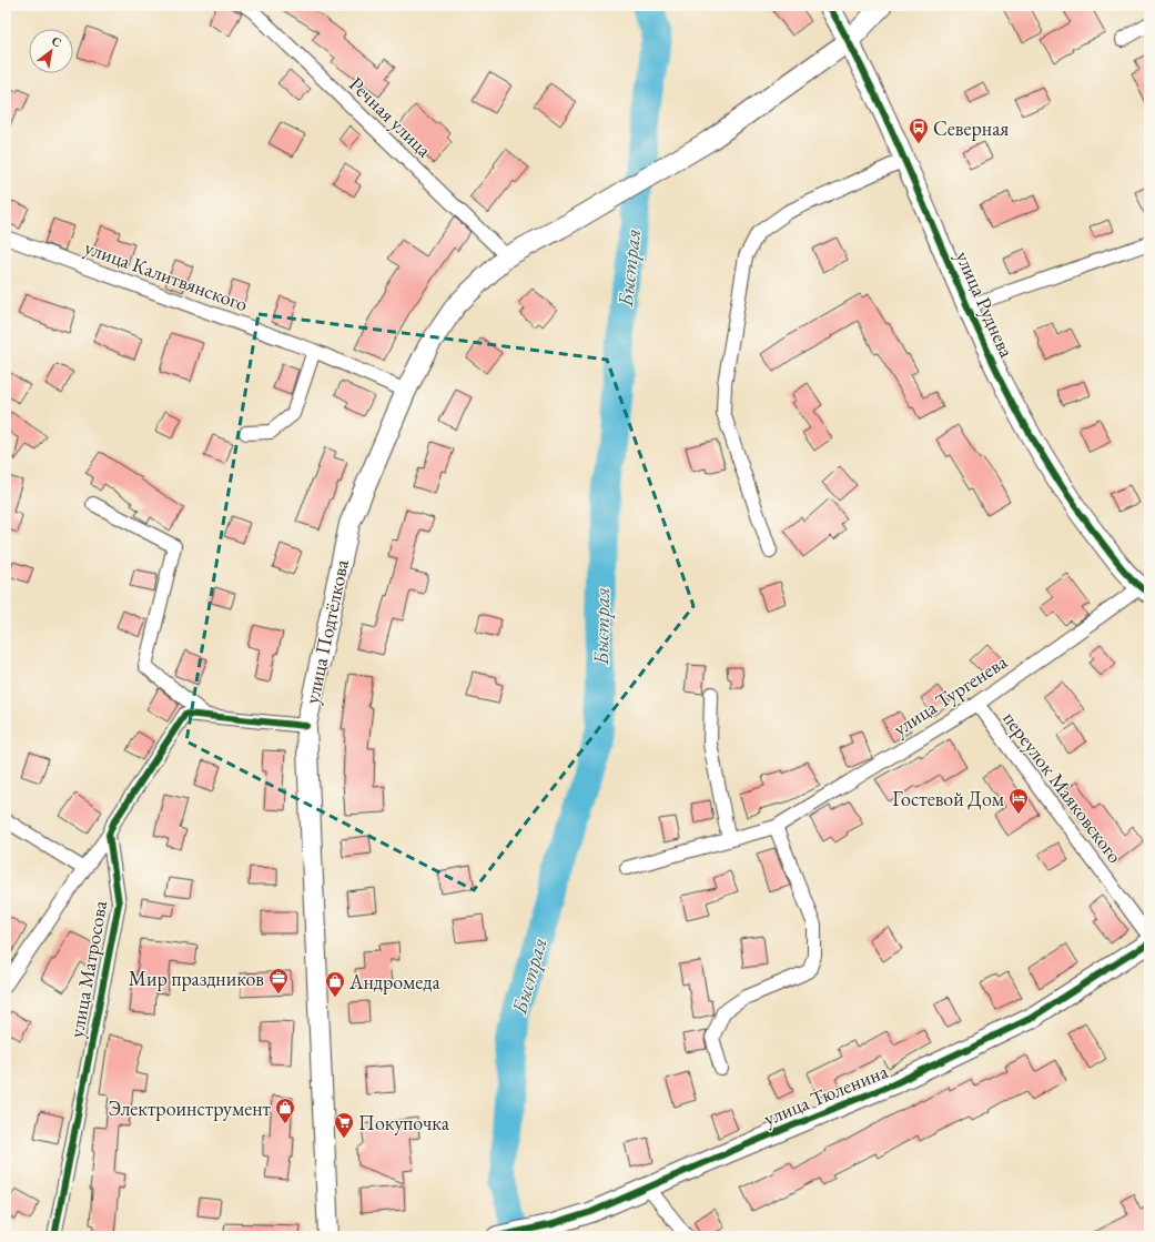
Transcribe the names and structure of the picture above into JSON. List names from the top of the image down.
{
  "streets": {
    "main road": ["улица Руднева", "улица Подтёлкова", "улица Тюленина"],
    "street": [
      "Речная улица",
      "улица Калитвянского",
      "улица Тургенева",
      "переулок Маяковского",
      "улица Матросова"
    ]
  },
  "crossings": [
    ["Речная улица", "улица Подтёлкова"],
    ["улица Калитвянского", "улица Подтёлкова"],
    ["улица Руднева", "улица Подтёлкова"],
    ["улица Руднева", "улица Тургенева"],
    ["улица Тургенева", "переулок Маяковского"]
  ],
  "water": ["Быстрая"],
  "places": {
    "bus stop": ["Северная"],
    "hotel": ["Гостевой Дом"],
    "office": ["Мир праздников"],
    "shop": ["Андромеда", "Электроинструмент"],
    "supermarket": ["Покупочка"]
  },
  "north": "top right"
}
